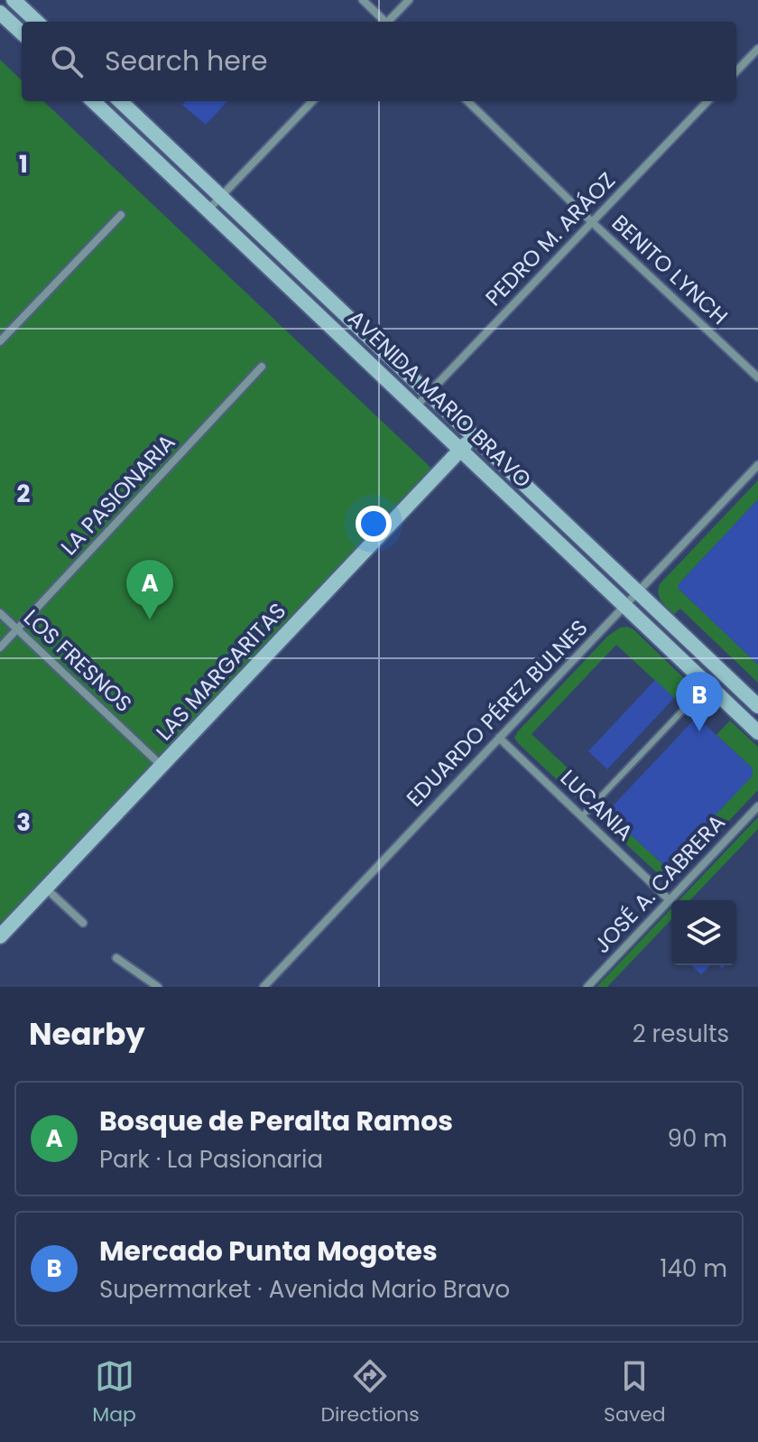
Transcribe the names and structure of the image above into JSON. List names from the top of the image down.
{
  "streets": {
    "main road": ["AVENIDA MARIO BRAVO", "LAS MARGARITAS"],
    "street": [
      "PEDRO M. ARÁOZ",
      "BENITO LYNCH",
      "LA PASIONARIA",
      "LOS FRESNOS",
      "EDUARDO PÉREZ BULNES",
      "LUCANIA",
      "JOSÉ A. CABRERA"
    ]
  },
  "crossings": [
    ["PEDRO M. ARÁOZ", "BENITO LYNCH"],
    ["PEDRO M. ARÁOZ", "AVENIDA MARIO BRAVO"],
    ["AVENIDA MARIO BRAVO", "LAS MARGARITAS"],
    ["AVENIDA MARIO BRAVO", "EDUARDO PÉREZ BULNES"],
    ["LA PASIONARIA", "LOS FRESNOS"],
    ["LOS FRESNOS", "LAS MARGARITAS"],
    ["EDUARDO PÉREZ BULNES", "LUCANIA"],
    ["LUCANIA", "JOSÉ A. CABRERA"]
  ],
  "page": {
    "search": "Search here",
    "pins": ["A", "B"],
    "heading": ["Nearby", "2 results"],
    "list": [
      {
        "mark": "A",
        "name": "Bosque de Peralta Ramos",
        "note": "Park · La Pasionaria",
        "value": "90 m"
      },
      {
        "mark": "B",
        "name": "Mercado Punta Mogotes",
        "note": "Supermarket · Avenida Mario Bravo",
        "value": "140 m"
      }
    ],
    "nav": ["Map", "Directions", "Saved"]
  },
  "grid": {
    "rows": ["1", "2", "3"]
  }
}
